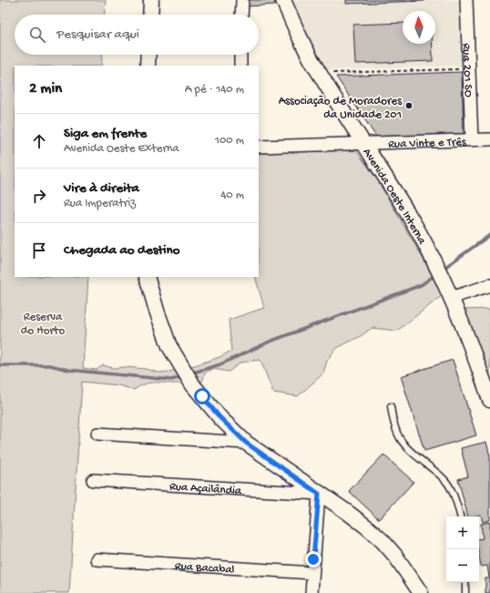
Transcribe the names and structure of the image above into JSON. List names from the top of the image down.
{
  "streets": {
    "street": [
      "Rua 201 SO",
      "Rua Vinte e Três",
      "Avenida Oeste Interna",
      "Rua Açailândia",
      "Rua Bacabal"
    ]
  },
  "crossings": [
    ["Rua 201 SO", "Rua Vinte e Três"],
    ["Rua Vinte e Três", "Avenida Oeste Interna"]
  ],
  "parks": ["Reserva do Horto"],
  "places": ["Associação de Moradores da Unidade 201"],
  "north": "top",
  "page": {
    "search": "Pesquisar aqui",
    "heading": ["2 min", "A pé · 140 m"],
    "list": [
      ["Siga em frente", "Avenida Oeste Externa", "100 m"],
      ["Vire à direita", "Rua Imperatriz", "40 m"],
      "Chegada ao destino"
    ],
    "map_buttons": ["+", "−"]
  }
}
